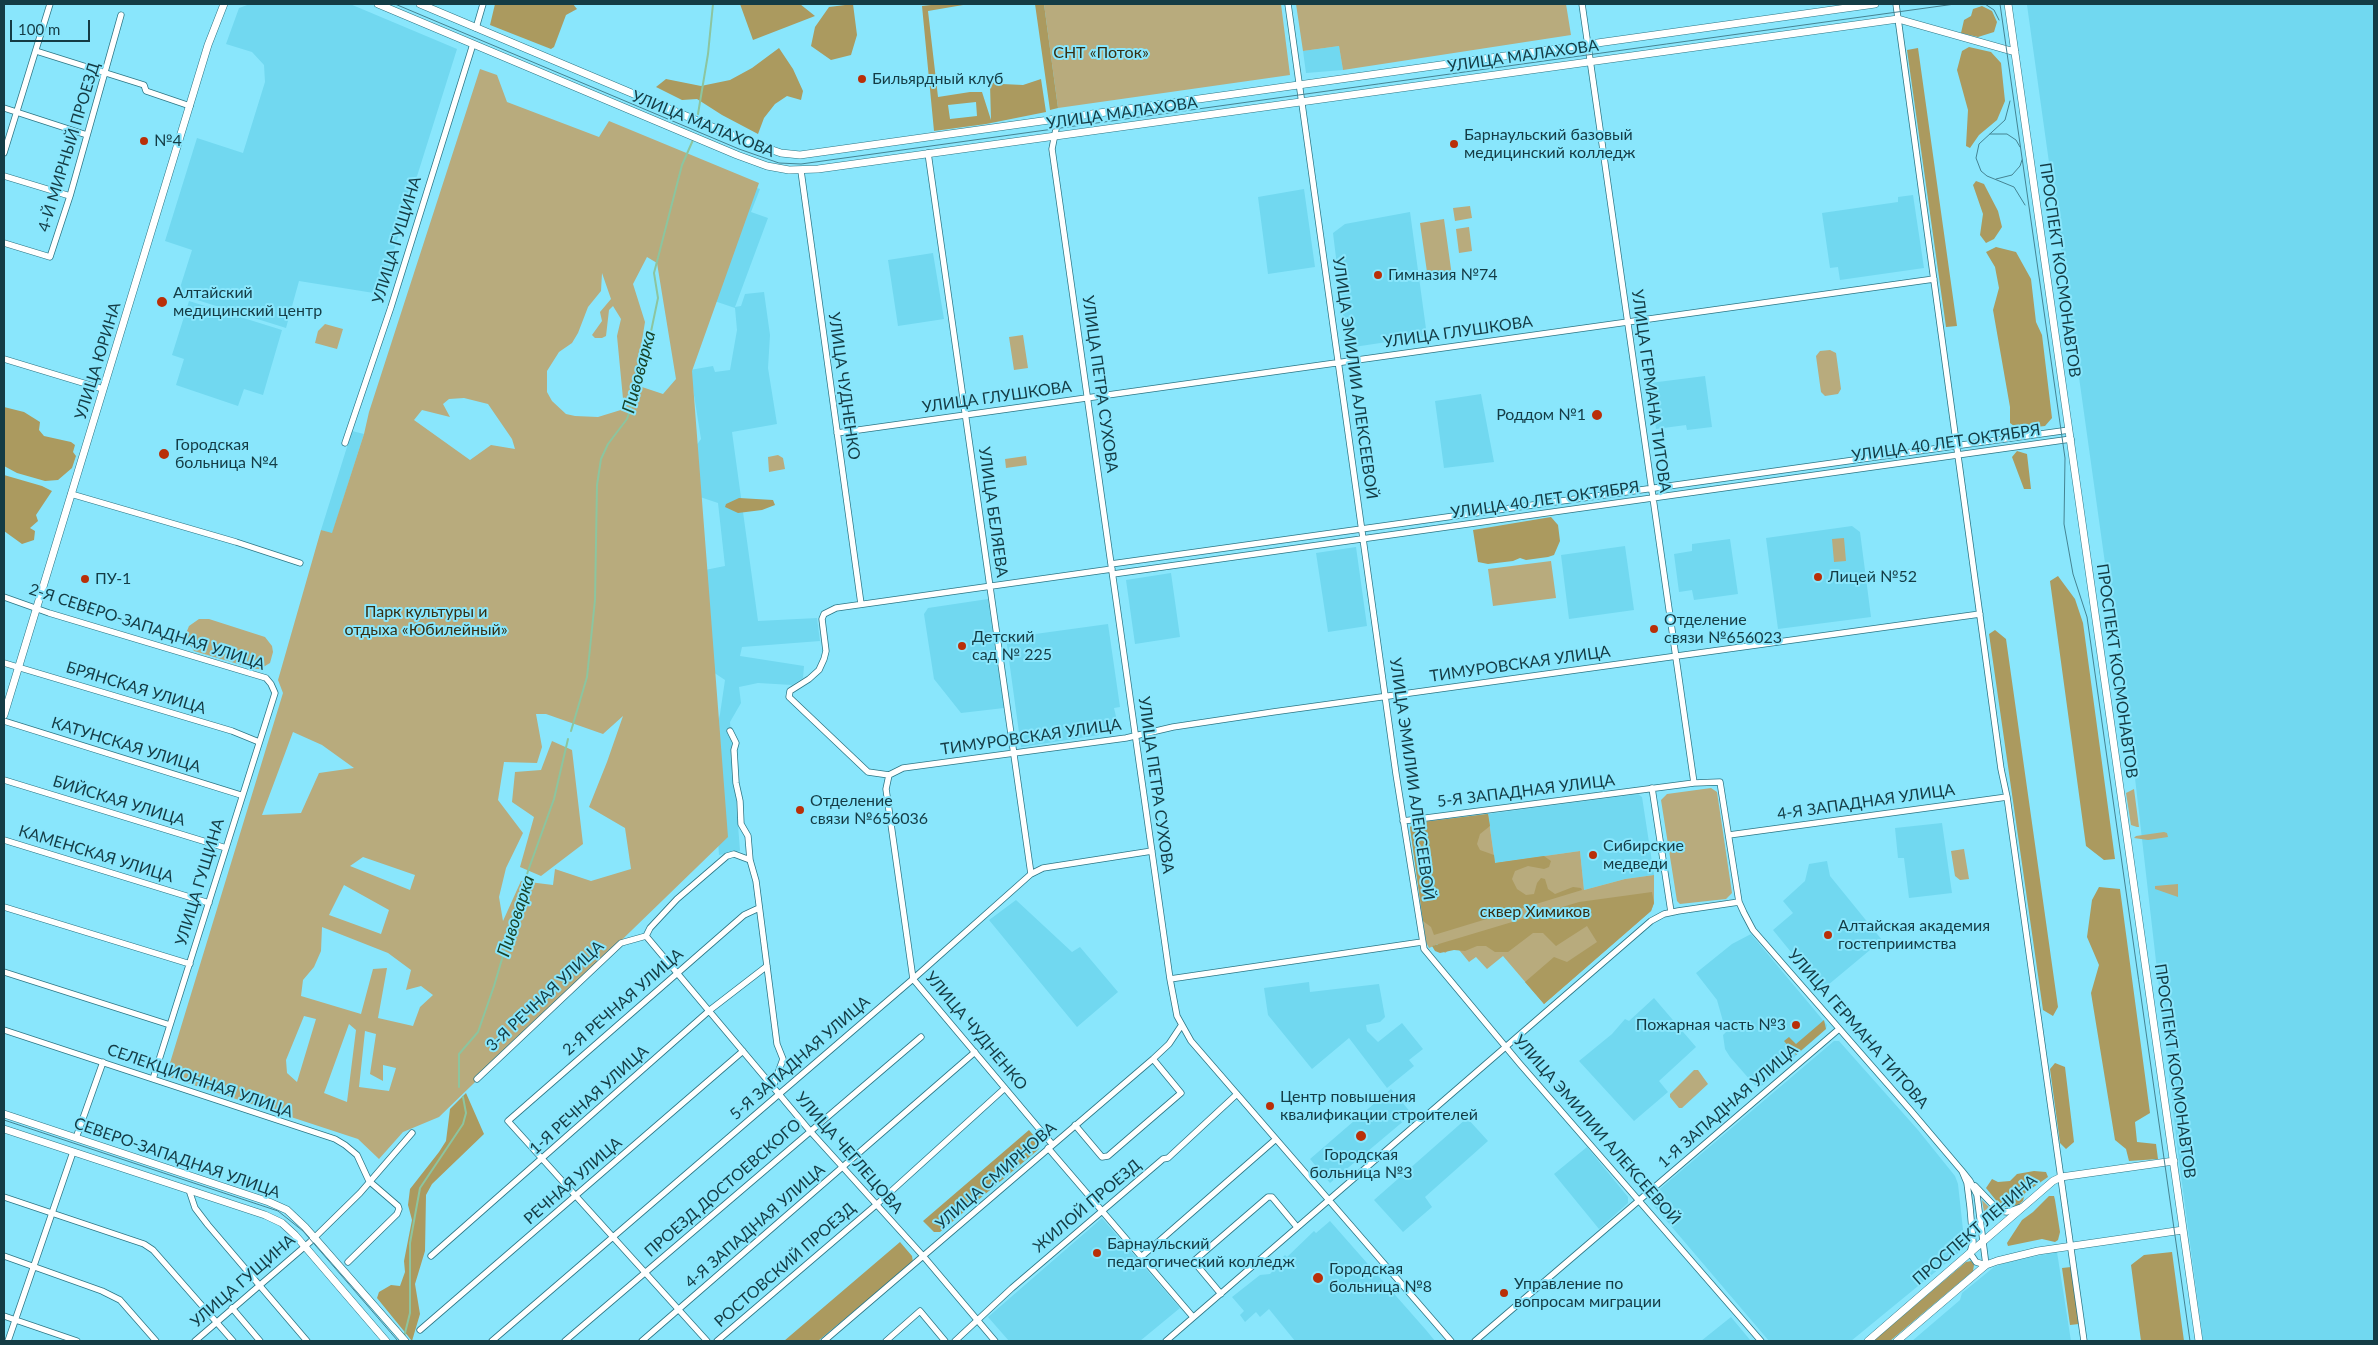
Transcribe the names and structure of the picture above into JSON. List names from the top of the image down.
{
  "streets": {
    "main road": [
      "УЛИЦА МАЛАХОВА",
      "ПРОСПЕКТ КОСМОНАВТОВ",
      "УЛИЦА ЮРИНА",
      "СЕВЕРО-ЗАПАДНАЯ УЛИЦА",
      "ПРОСПЕКТ ЛЕНИНА"
    ],
    "street": [
      "4-Й МИРНЫЙ ПРОЕЗД",
      "УЛИЦА ГУЩИНА",
      "УЛИЦА ГЛУШКОВА",
      "УЛИЦА ЭМИЛИИ АЛЕКСЕЕВОЙ",
      "УЛИЦА ПЕТРА СУХОВА",
      "УЛИЦА ЧУДНЕНКО",
      "УЛИЦА ГЕРМАНА ТИТОВА",
      "УЛИЦА 40 ЛЕТ ОКТЯБРЯ",
      "УЛИЦА БЕЛЯЕВА",
      "2-Я СЕВЕРО-ЗАПАДНАЯ УЛИЦА",
      "ТИМУРОВСКАЯ УЛИЦА",
      "БРЯНСКАЯ УЛИЦА",
      "КАТУНСКАЯ УЛИЦА",
      "5-Я ЗАПАДНАЯ УЛИЦА",
      "БИЙСКАЯ УЛИЦА",
      "4-Я ЗАПАДНАЯ УЛИЦА",
      "КАМЕНСКАЯ УЛИЦА",
      "3-Я РЕЧНАЯ УЛИЦА",
      "2-Я РЕЧНАЯ УЛИЦА",
      "СЕЛЕКЦИОННАЯ УЛИЦА",
      "1-Я РЕЧНАЯ УЛИЦА",
      "1-Я ЗАПАДНАЯ УЛИЦА",
      "УЛИЦА ЧЕГЛЕЦОВА",
      "УЛИЦА СМИРНОВА",
      "РЕЧНАЯ УЛИЦА",
      "ПРОЕЗД ДОСТОЕВСКОГО",
      "ЖИЛОЙ ПРОЕЗД",
      "РОСТОВСКИЙ ПРОЕЗД"
    ]
  },
  "crossings": [
    ["УЛИЦА МАЛАХОВА", "УЛИЦА ГУЩИНА"],
    ["УЛИЦА МАЛАХОВА", "УЛИЦА ЭМИЛИИ АЛЕКСЕЕВОЙ"],
    ["УЛИЦА МАЛАХОВА", "УЛИЦА ПЕТРА СУХОВА"],
    ["УЛИЦА МАЛАХОВА", "УЛИЦА ЧУДНЕНКО"],
    ["УЛИЦА МАЛАХОВА", "УЛИЦА ГЕРМАНА ТИТОВА"],
    ["УЛИЦА МАЛАХОВА", "УЛИЦА БЕЛЯЕВА"],
    ["УЛИЦА ГУЩИНА", "2-Я СЕВЕРО-ЗАПАДНАЯ УЛИЦА"],
    ["УЛИЦА ГУЩИНА", "БРЯНСКАЯ УЛИЦА"],
    ["УЛИЦА ГУЩИНА", "КАТУНСКАЯ УЛИЦА"],
    ["УЛИЦА ГУЩИНА", "БИЙСКАЯ УЛИЦА"],
    ["УЛИЦА ГУЩИНА", "КАМЕНСКАЯ УЛИЦА"],
    ["УЛИЦА ГУЩИНА", "СЕЛЕКЦИОННАЯ УЛИЦА"],
    ["УЛИЦА ГУЩИНА", "СЕВЕРО-ЗАПАДНАЯ УЛИЦА"],
    ["ПРОСПЕКТ КОСМОНАВТОВ", "УЛИЦА 40 ЛЕТ ОКТЯБРЯ"],
    ["ПРОСПЕКТ КОСМОНАВТОВ", "ПРОСПЕКТ ЛЕНИНА"],
    ["УЛИЦА ГЛУШКОВА", "УЛИЦА ЭМИЛИИ АЛЕКСЕЕВОЙ"],
    ["УЛИЦА ГЛУШКОВА", "УЛИЦА ПЕТРА СУХОВА"],
    ["УЛИЦА ГЛУШКОВА", "УЛИЦА ЧУДНЕНКО"],
    ["УЛИЦА ГЛУШКОВА", "УЛИЦА ГЕРМАНА ТИТОВА"],
    ["УЛИЦА ГЛУШКОВА", "УЛИЦА БЕЛЯЕВА"],
    ["УЛИЦА ЮРИНА", "2-Я СЕВЕРО-ЗАПАДНАЯ УЛИЦА"],
    ["УЛИЦА ЮРИНА", "БРЯНСКАЯ УЛИЦА"],
    ["УЛИЦА ЭМИЛИИ АЛЕКСЕЕВОЙ", "УЛИЦА 40 ЛЕТ ОКТЯБРЯ"],
    ["УЛИЦА ЭМИЛИИ АЛЕКСЕЕВОЙ", "ТИМУРОВСКАЯ УЛИЦА"],
    ["УЛИЦА ЭМИЛИИ АЛЕКСЕЕВОЙ", "5-Я ЗАПАДНАЯ УЛИЦА"],
    ["УЛИЦА ЭМИЛИИ АЛЕКСЕЕВОЙ", "1-Я ЗАПАДНАЯ УЛИЦА"],
    ["УЛИЦА ПЕТРА СУХОВА", "УЛИЦА 40 ЛЕТ ОКТЯБРЯ"],
    ["УЛИЦА ПЕТРА СУХОВА", "ТИМУРОВСКАЯ УЛИЦА"],
    ["УЛИЦА ПЕТРА СУХОВА", "5-Я ЗАПАДНАЯ УЛИЦА"],
    ["УЛИЦА ПЕТРА СУХОВА", "УЛИЦА СМИРНОВА"],
    ["УЛИЦА ПЕТРА СУХОВА", "ЖИЛОЙ ПРОЕЗД"],
    ["УЛИЦА ЧУДНЕНКО", "УЛИЦА 40 ЛЕТ ОКТЯБРЯ"],
    ["УЛИЦА ЧУДНЕНКО", "ТИМУРОВСКАЯ УЛИЦА"],
    ["УЛИЦА ЧУДНЕНКО", "5-Я ЗАПАДНАЯ УЛИЦА"],
    ["УЛИЦА ЧУДНЕНКО", "4-Я ЗАПАДНАЯ УЛИЦА"],
    ["УЛИЦА ЧУДНЕНКО", "УЛИЦА СМИРНОВА"],
    ["УЛИЦА ЧУДНЕНКО", "ЖИЛОЙ ПРОЕЗД"],
    ["УЛИЦА ЧУДНЕНКО", "РОСТОВСКИЙ ПРОЕЗД"],
    ["УЛИЦА ГЕРМАНА ТИТОВА", "УЛИЦА 40 ЛЕТ ОКТЯБРЯ"],
    ["УЛИЦА ГЕРМАНА ТИТОВА", "ТИМУРОВСКАЯ УЛИЦА"],
    ["УЛИЦА ГЕРМАНА ТИТОВА", "5-Я ЗАПАДНАЯ УЛИЦА"],
    ["УЛИЦА ГЕРМАНА ТИТОВА", "4-Я ЗАПАДНАЯ УЛИЦА"],
    ["УЛИЦА ГЕРМАНА ТИТОВА", "1-Я ЗАПАДНАЯ УЛИЦА"],
    ["УЛИЦА 40 ЛЕТ ОКТЯБРЯ", "УЛИЦА БЕЛЯЕВА"],
    ["УЛИЦА 40 ЛЕТ ОКТЯБРЯ", "ТИМУРОВСКАЯ УЛИЦА"],
    ["УЛИЦА БЕЛЯЕВА", "ТИМУРОВСКАЯ УЛИЦА"],
    ["УЛИЦА БЕЛЯЕВА", "5-Я ЗАПАДНАЯ УЛИЦА"],
    ["5-Я ЗАПАДНАЯ УЛИЦА", "УЛИЦА ЧЕГЛЕЦОВА"],
    ["4-Я ЗАПАДНАЯ УЛИЦА", "УЛИЦА ЧЕГЛЕЦОВА"],
    ["3-Я РЕЧНАЯ УЛИЦА", "УЛИЦА ЧЕГЛЕЦОВА"],
    ["2-Я РЕЧНАЯ УЛИЦА", "1-Я РЕЧНАЯ УЛИЦА"],
    ["2-Я РЕЧНАЯ УЛИЦА", "УЛИЦА ЧЕГЛЕЦОВА"],
    ["1-Я РЕЧНАЯ УЛИЦА", "УЛИЦА ЧЕГЛЕЦОВА"],
    ["УЛИЦА ЧЕГЛЕЦОВА", "УЛИЦА СМИРНОВА"],
    ["УЛИЦА ЧЕГЛЕЦОВА", "РЕЧНАЯ УЛИЦА"],
    ["УЛИЦА ЧЕГЛЕЦОВА", "ПРОЕЗД ДОСТОЕВСКОГО"],
    ["УЛИЦА ЧЕГЛЕЦОВА", "ЖИЛОЙ ПРОЕЗД"],
    ["УЛИЦА ЧЕГЛЕЦОВА", "РОСТОВСКИЙ ПРОЕЗД"]
  ],
  "water": ["Пивоварка"],
  "parks": ["СНТ «Поток»", "Парк культуры и отдыха «Юбилейный»", "сквер Химиков"],
  "places": [
    "Бильярдный клуб",
    "№4",
    "Барнаульский базовый медицинский колледж",
    "Гимназия №74",
    "Алтайский медицинский центр",
    "Роддом №1",
    "Городская больница №4",
    "Лицей №52",
    "ПУ-1",
    "Отделение связи №656023",
    "Детский сад № 225",
    "Отделение связи №656036",
    "Сибирские медведи",
    "Алтайская академия гостеприимства",
    "Пожарная часть №3",
    "Центр повышения квалификации строителей",
    "Городская больница №3",
    "Барнаульский педагогический колледж",
    "Городская больница №8",
    "Управление по вопросам миграции"
  ],
  "scale_bar": "100 m"
}
